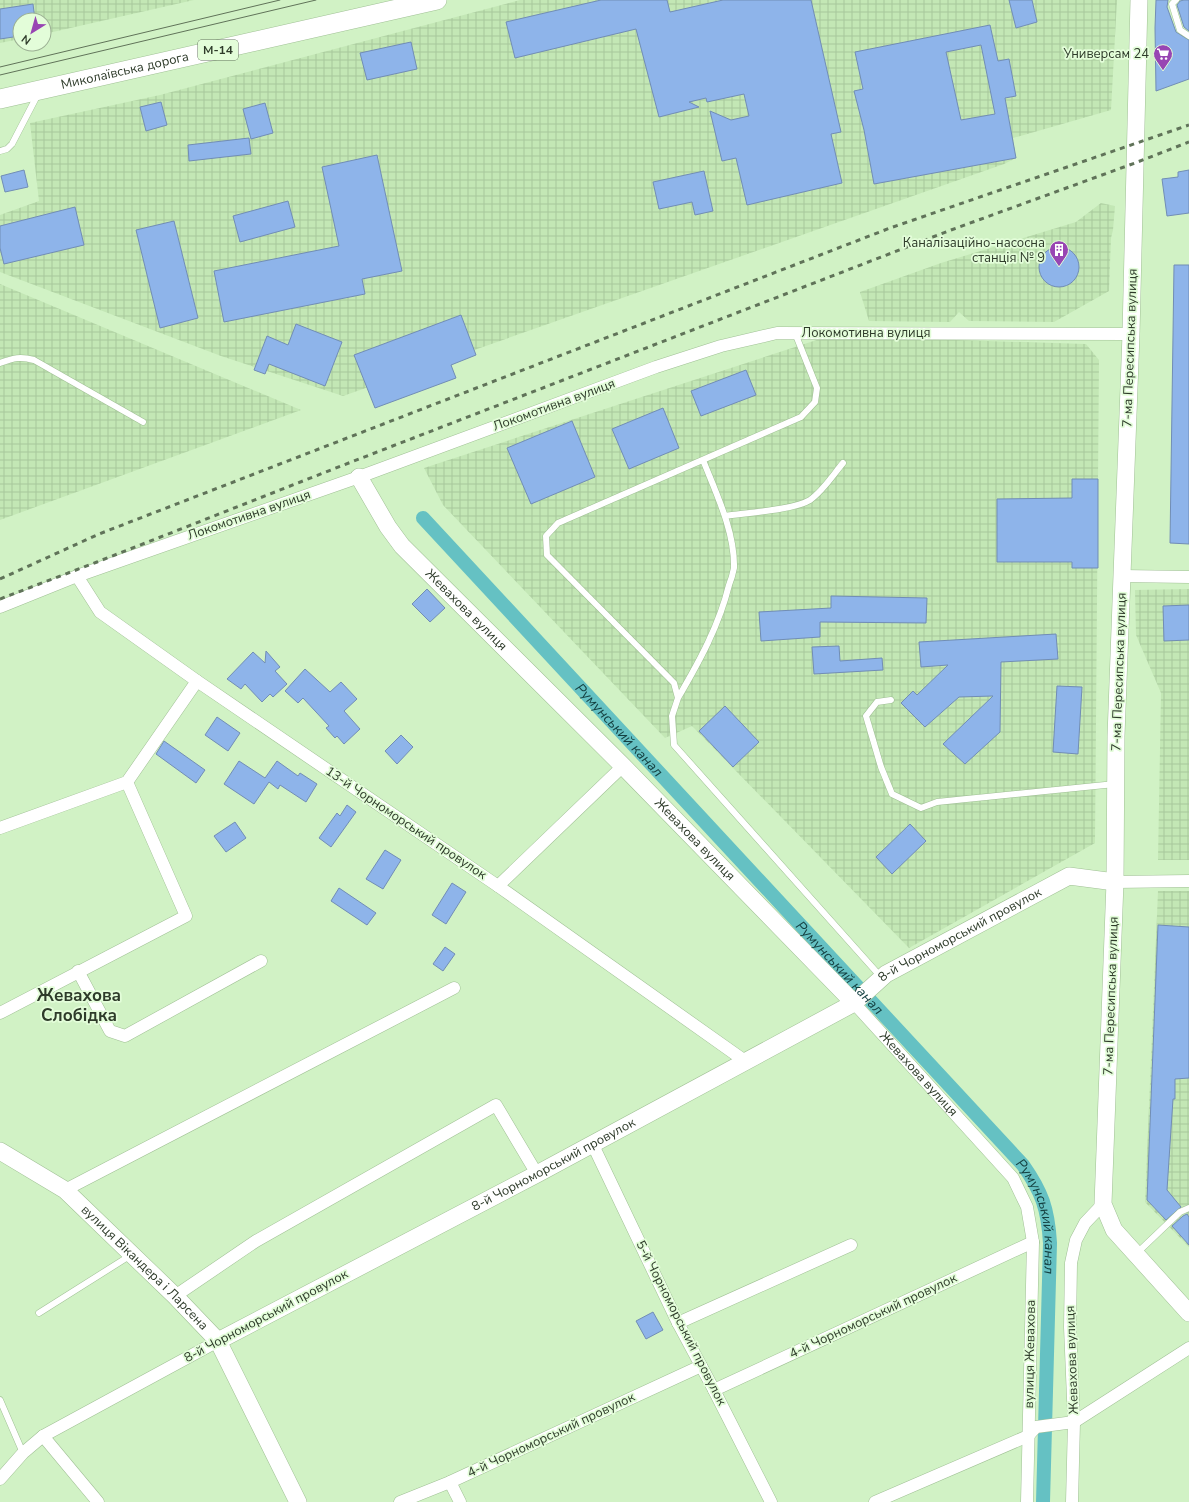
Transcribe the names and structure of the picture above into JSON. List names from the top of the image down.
{
  "streets": {
    "main road": ["М-14", "Миколаївська дорога"],
    "street": [
      "Локомотивна вулиця",
      "7-ма Пересипська вулиця",
      "Жевахова вулиця",
      "13-й Чорноморський провулок",
      "8-й Чорноморський провулок",
      "вулиця Вікандера і Ларсена",
      "4-й Чорноморський провулок",
      "5-й Чорноморський провулок",
      "вулиця Жевахова"
    ]
  },
  "crossings": [
    ["Локомотивна вулиця", "7-ма Пересипська вулиця"],
    ["Локомотивна вулиця", "Жевахова вулиця"],
    ["Локомотивна вулиця", "13-й Чорноморський провулок"],
    ["7-ма Пересипська вулиця", "Жевахова вулиця"],
    ["7-ма Пересипська вулиця", "8-й Чорноморський провулок"],
    ["Жевахова вулиця", "8-й Чорноморський провулок"],
    ["Жевахова вулиця", "вулиця Жевахова"],
    ["13-й Чорноморський провулок", "8-й Чорноморський провулок"],
    ["8-й Чорноморський провулок", "вулиця Вікандера і Ларсена"],
    ["8-й Чорноморський провулок", "5-й Чорноморський провулок"],
    ["4-й Чорноморський провулок", "5-й Чорноморський провулок"],
    ["4-й Чорноморський провулок", "вулиця Жевахова"]
  ],
  "districts": ["Жевахова Слобідка"],
  "water": ["Румунський канал"],
  "places": {
    "supermarket": ["Универсам 24"],
    "building": ["Каналізаційно-насосна станція № 9"]
  },
  "north": "bottom left"
}
